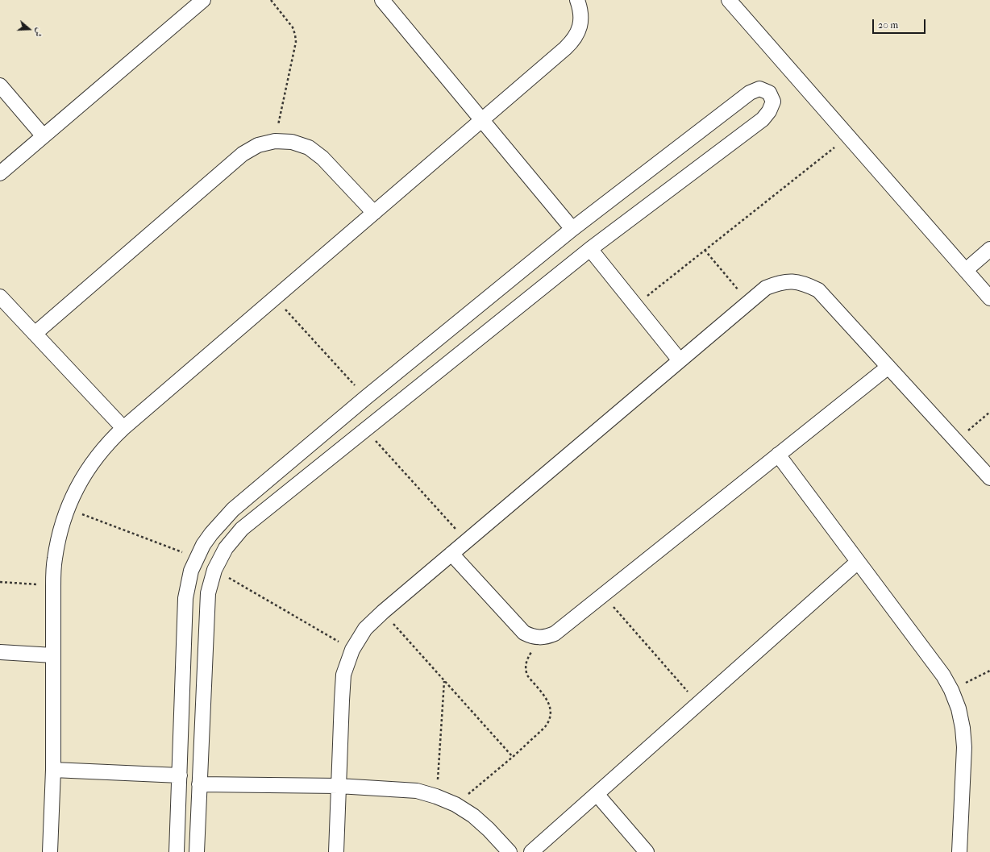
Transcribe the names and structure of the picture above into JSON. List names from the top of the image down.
{
  "scale_bar": "20 m",
  "north": "right"
}
